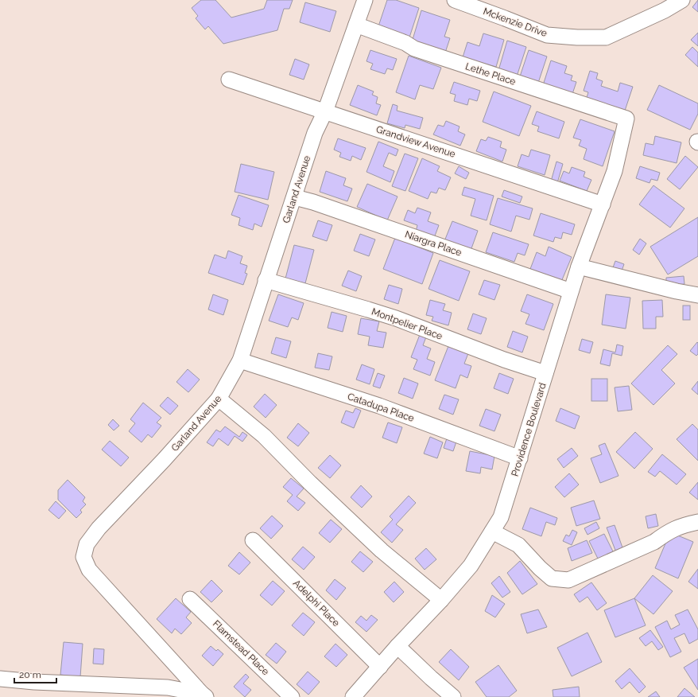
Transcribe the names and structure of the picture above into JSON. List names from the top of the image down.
{
  "streets": {
    "street": [
      "Mckenzie Drive",
      "Lethe Place",
      "Grandview Avenue",
      "Garland Avenue",
      "Niargra Place",
      "Montpelier Place",
      "Catadupa Place",
      "Providence Boulevard",
      "Adelphi Place",
      "Flamstead Place"
    ]
  },
  "crossings": [
    ["Lethe Place", "Garland Avenue"],
    ["Lethe Place", "Providence Boulevard"],
    ["Grandview Avenue", "Garland Avenue"],
    ["Grandview Avenue", "Providence Boulevard"],
    ["Garland Avenue", "Niargra Place"],
    ["Garland Avenue", "Montpelier Place"],
    ["Garland Avenue", "Catadupa Place"],
    ["Niargra Place", "Providence Boulevard"],
    ["Montpelier Place", "Providence Boulevard"],
    ["Catadupa Place", "Providence Boulevard"],
    ["Providence Boulevard", "Adelphi Place"]
  ],
  "scale_bar": "20 m"
}
